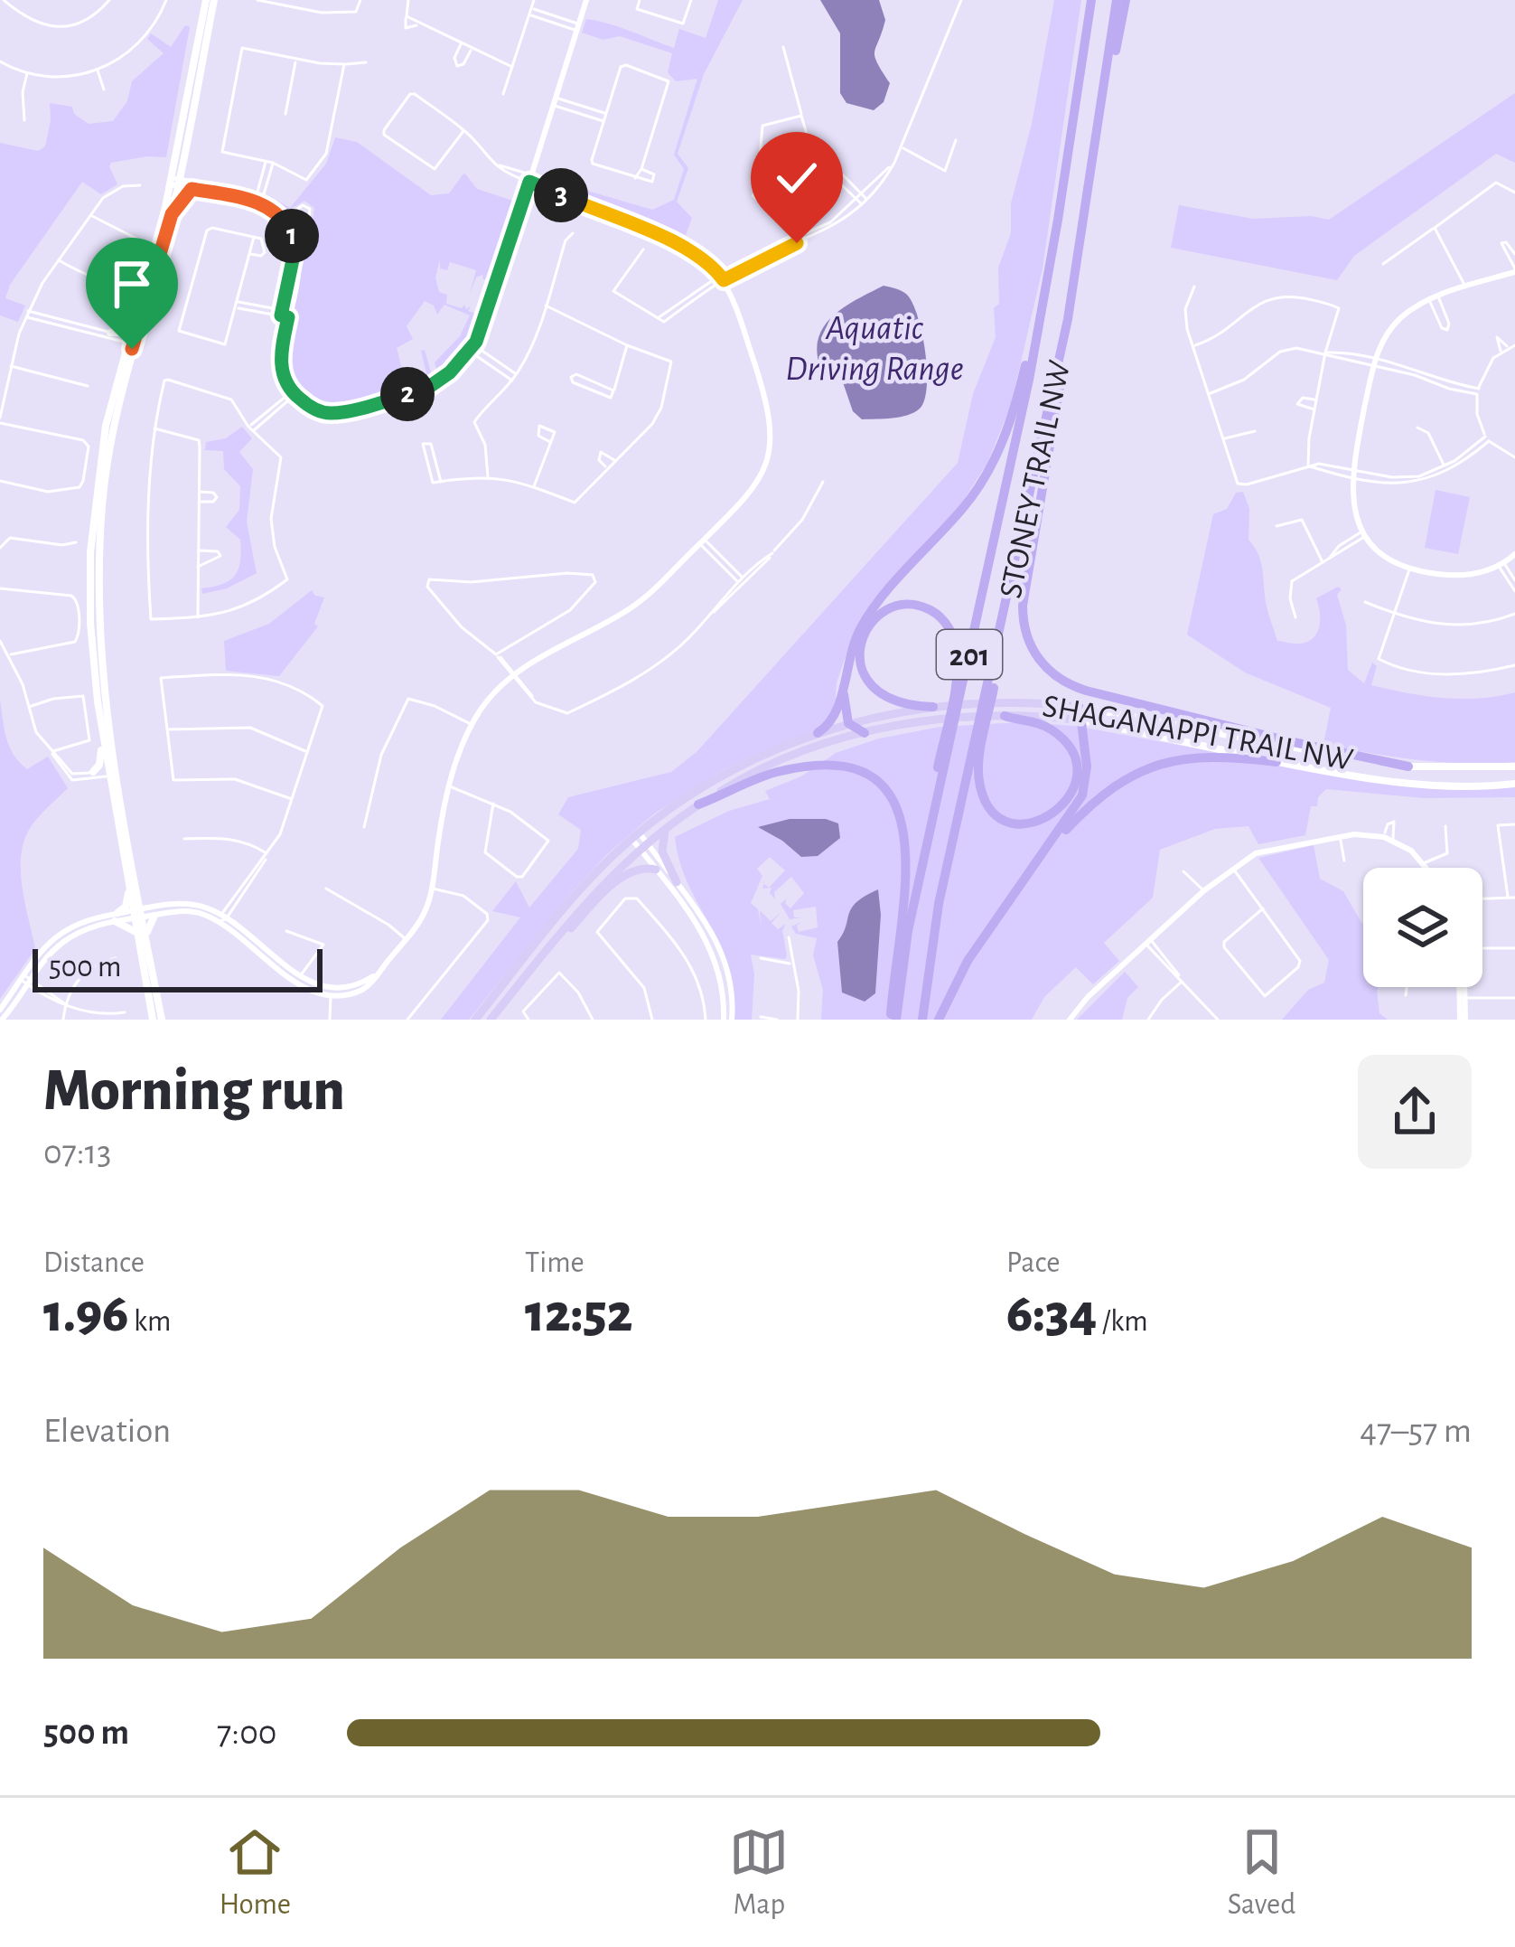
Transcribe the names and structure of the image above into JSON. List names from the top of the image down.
{
  "streets": {
    "highway": ["STONEY TRAIL NW", "201"],
    "main road": ["SHAGANAPPI TRAIL NW"]
  },
  "water": ["Aquatic Driving Range"],
  "scale_bar": "500 m",
  "page": {
    "pins": ["3", "1", "2"],
    "scale": "500 m",
    "heading": ["Morning run", "07:13"],
    "stats": [
      ["Distance", "1.96 km"],
      ["Time", "12:52"],
      ["Pace", "6:34 /km"]
    ],
    "chart": ["Elevation", "47–57 m"],
    "list": [
      {
        "name": "500 m",
        "note": "7:00"
      }
    ],
    "tabs": ["Home", "Map", "Saved"]
  }
}
